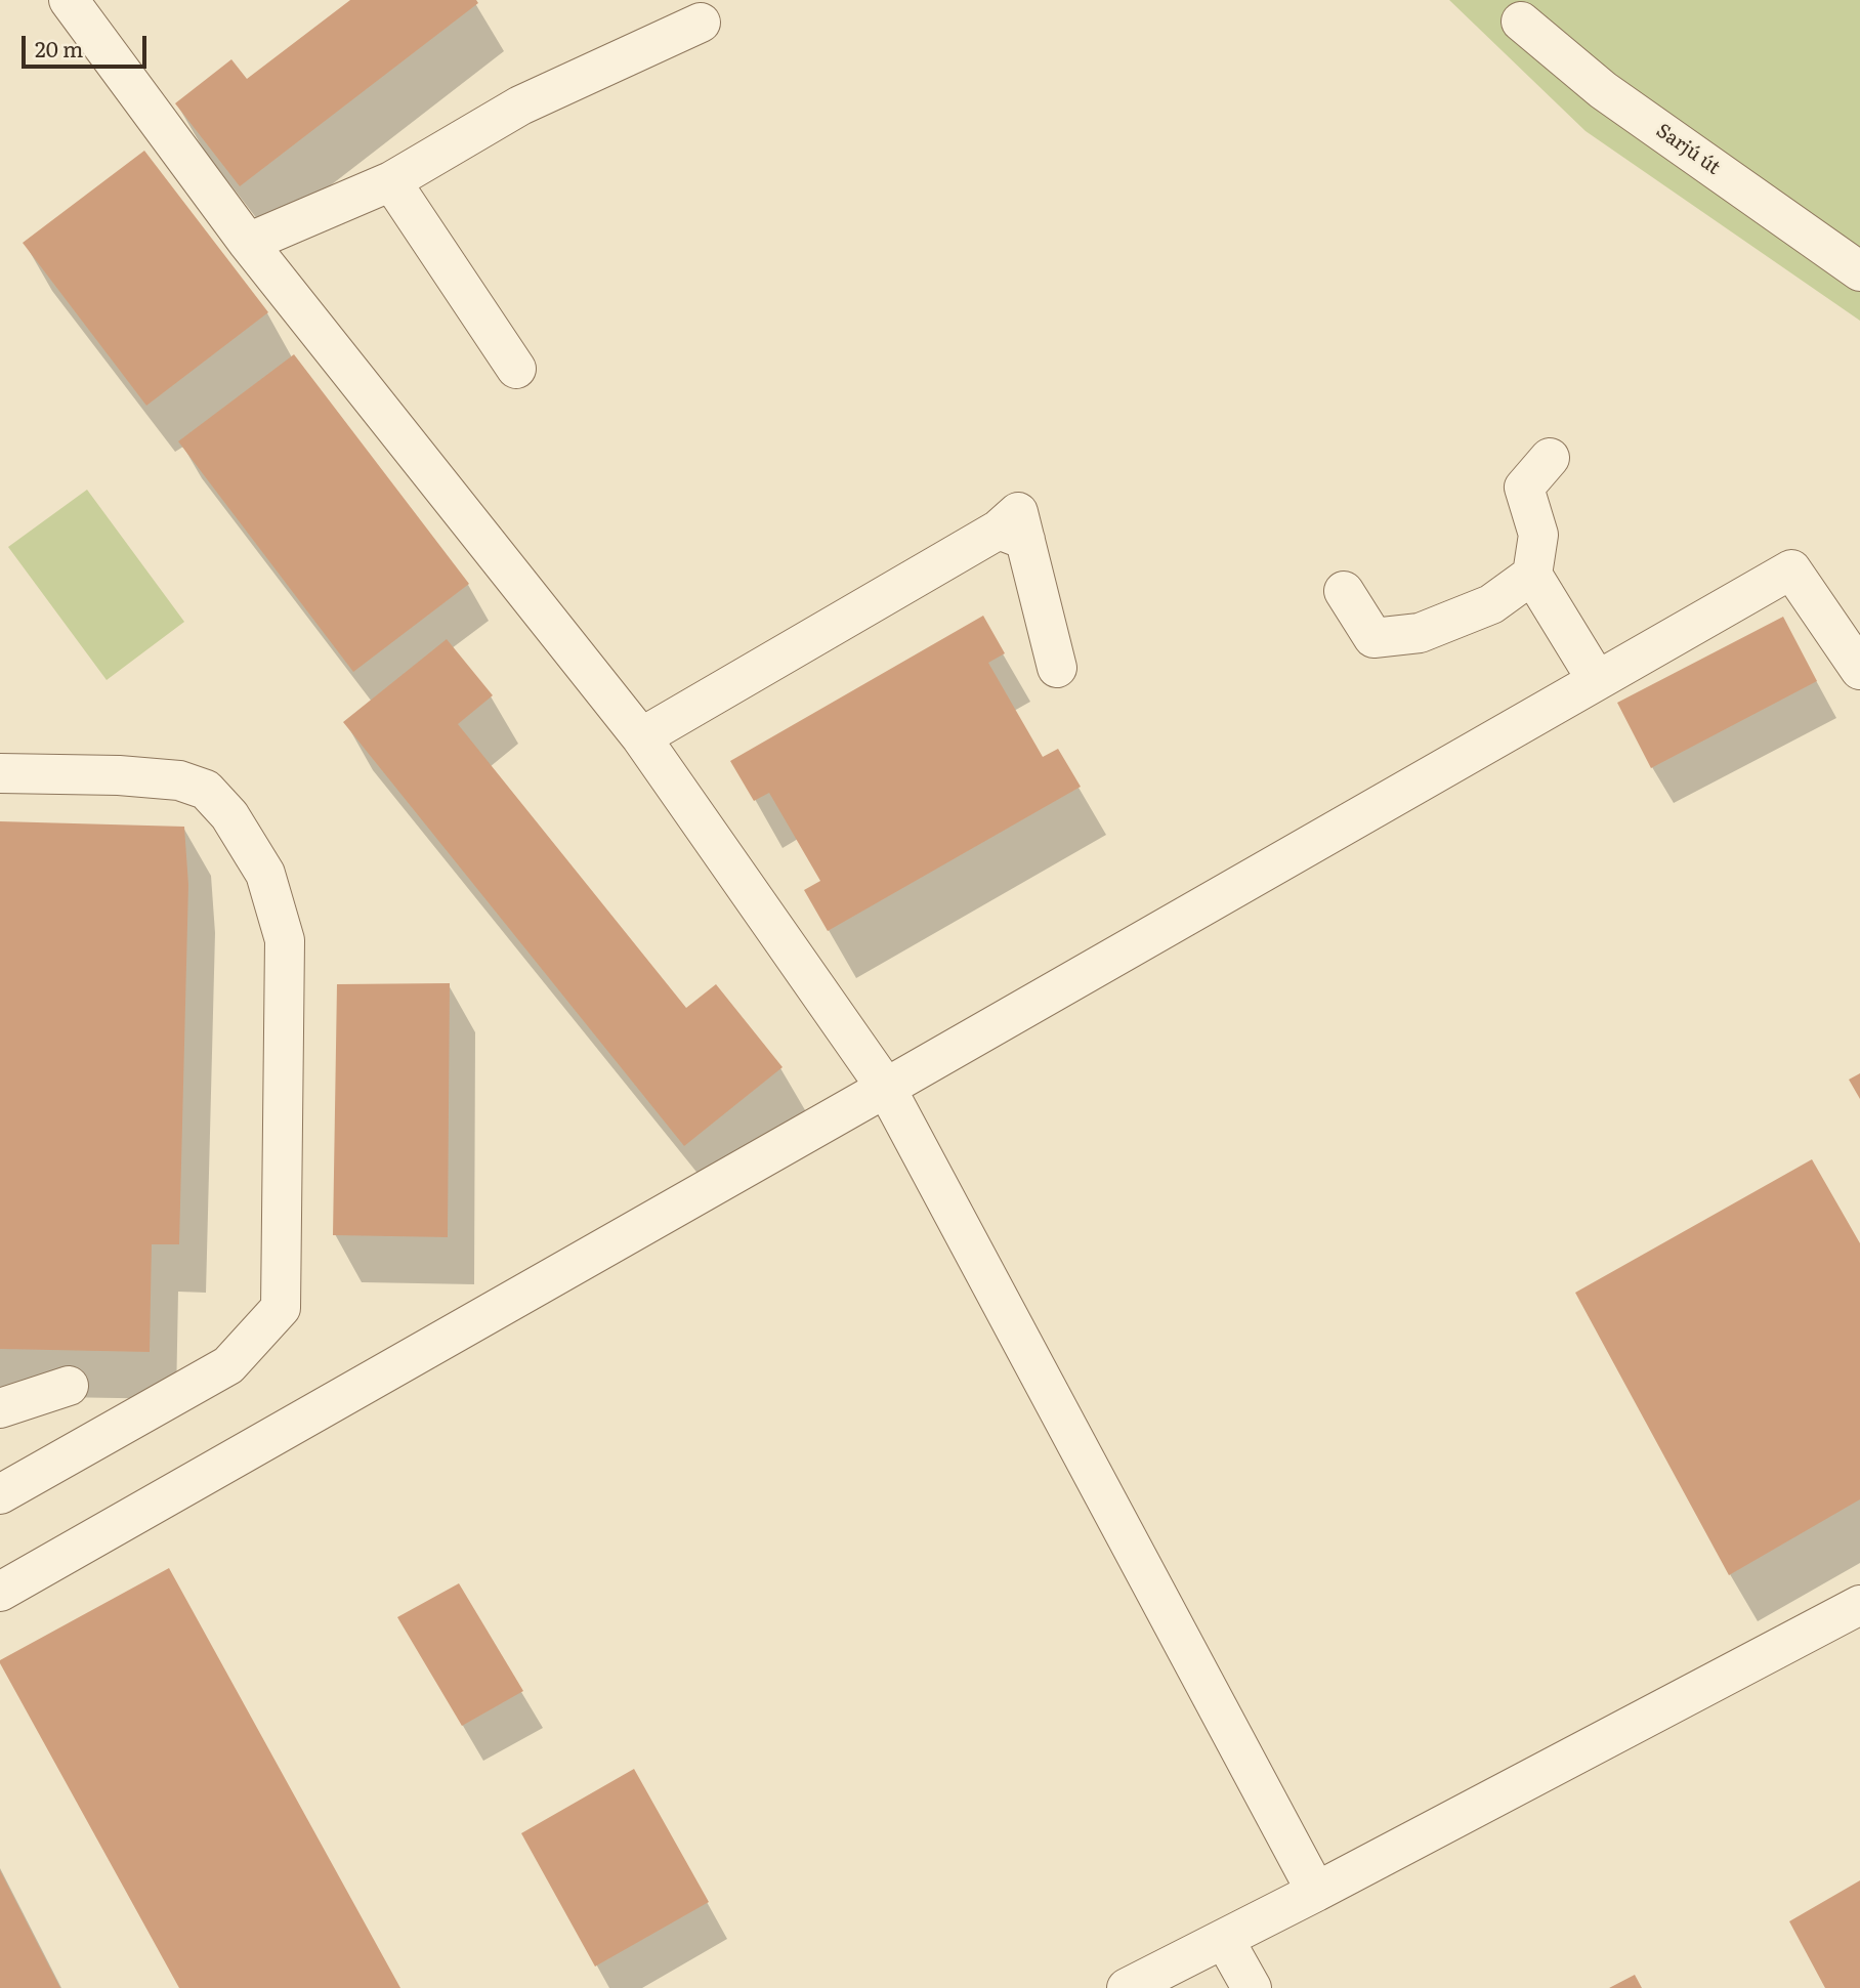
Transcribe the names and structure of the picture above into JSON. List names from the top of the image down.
{
  "streets": {
    "lane": ["Sarjú út"]
  },
  "scale_bar": "20 m"
}
